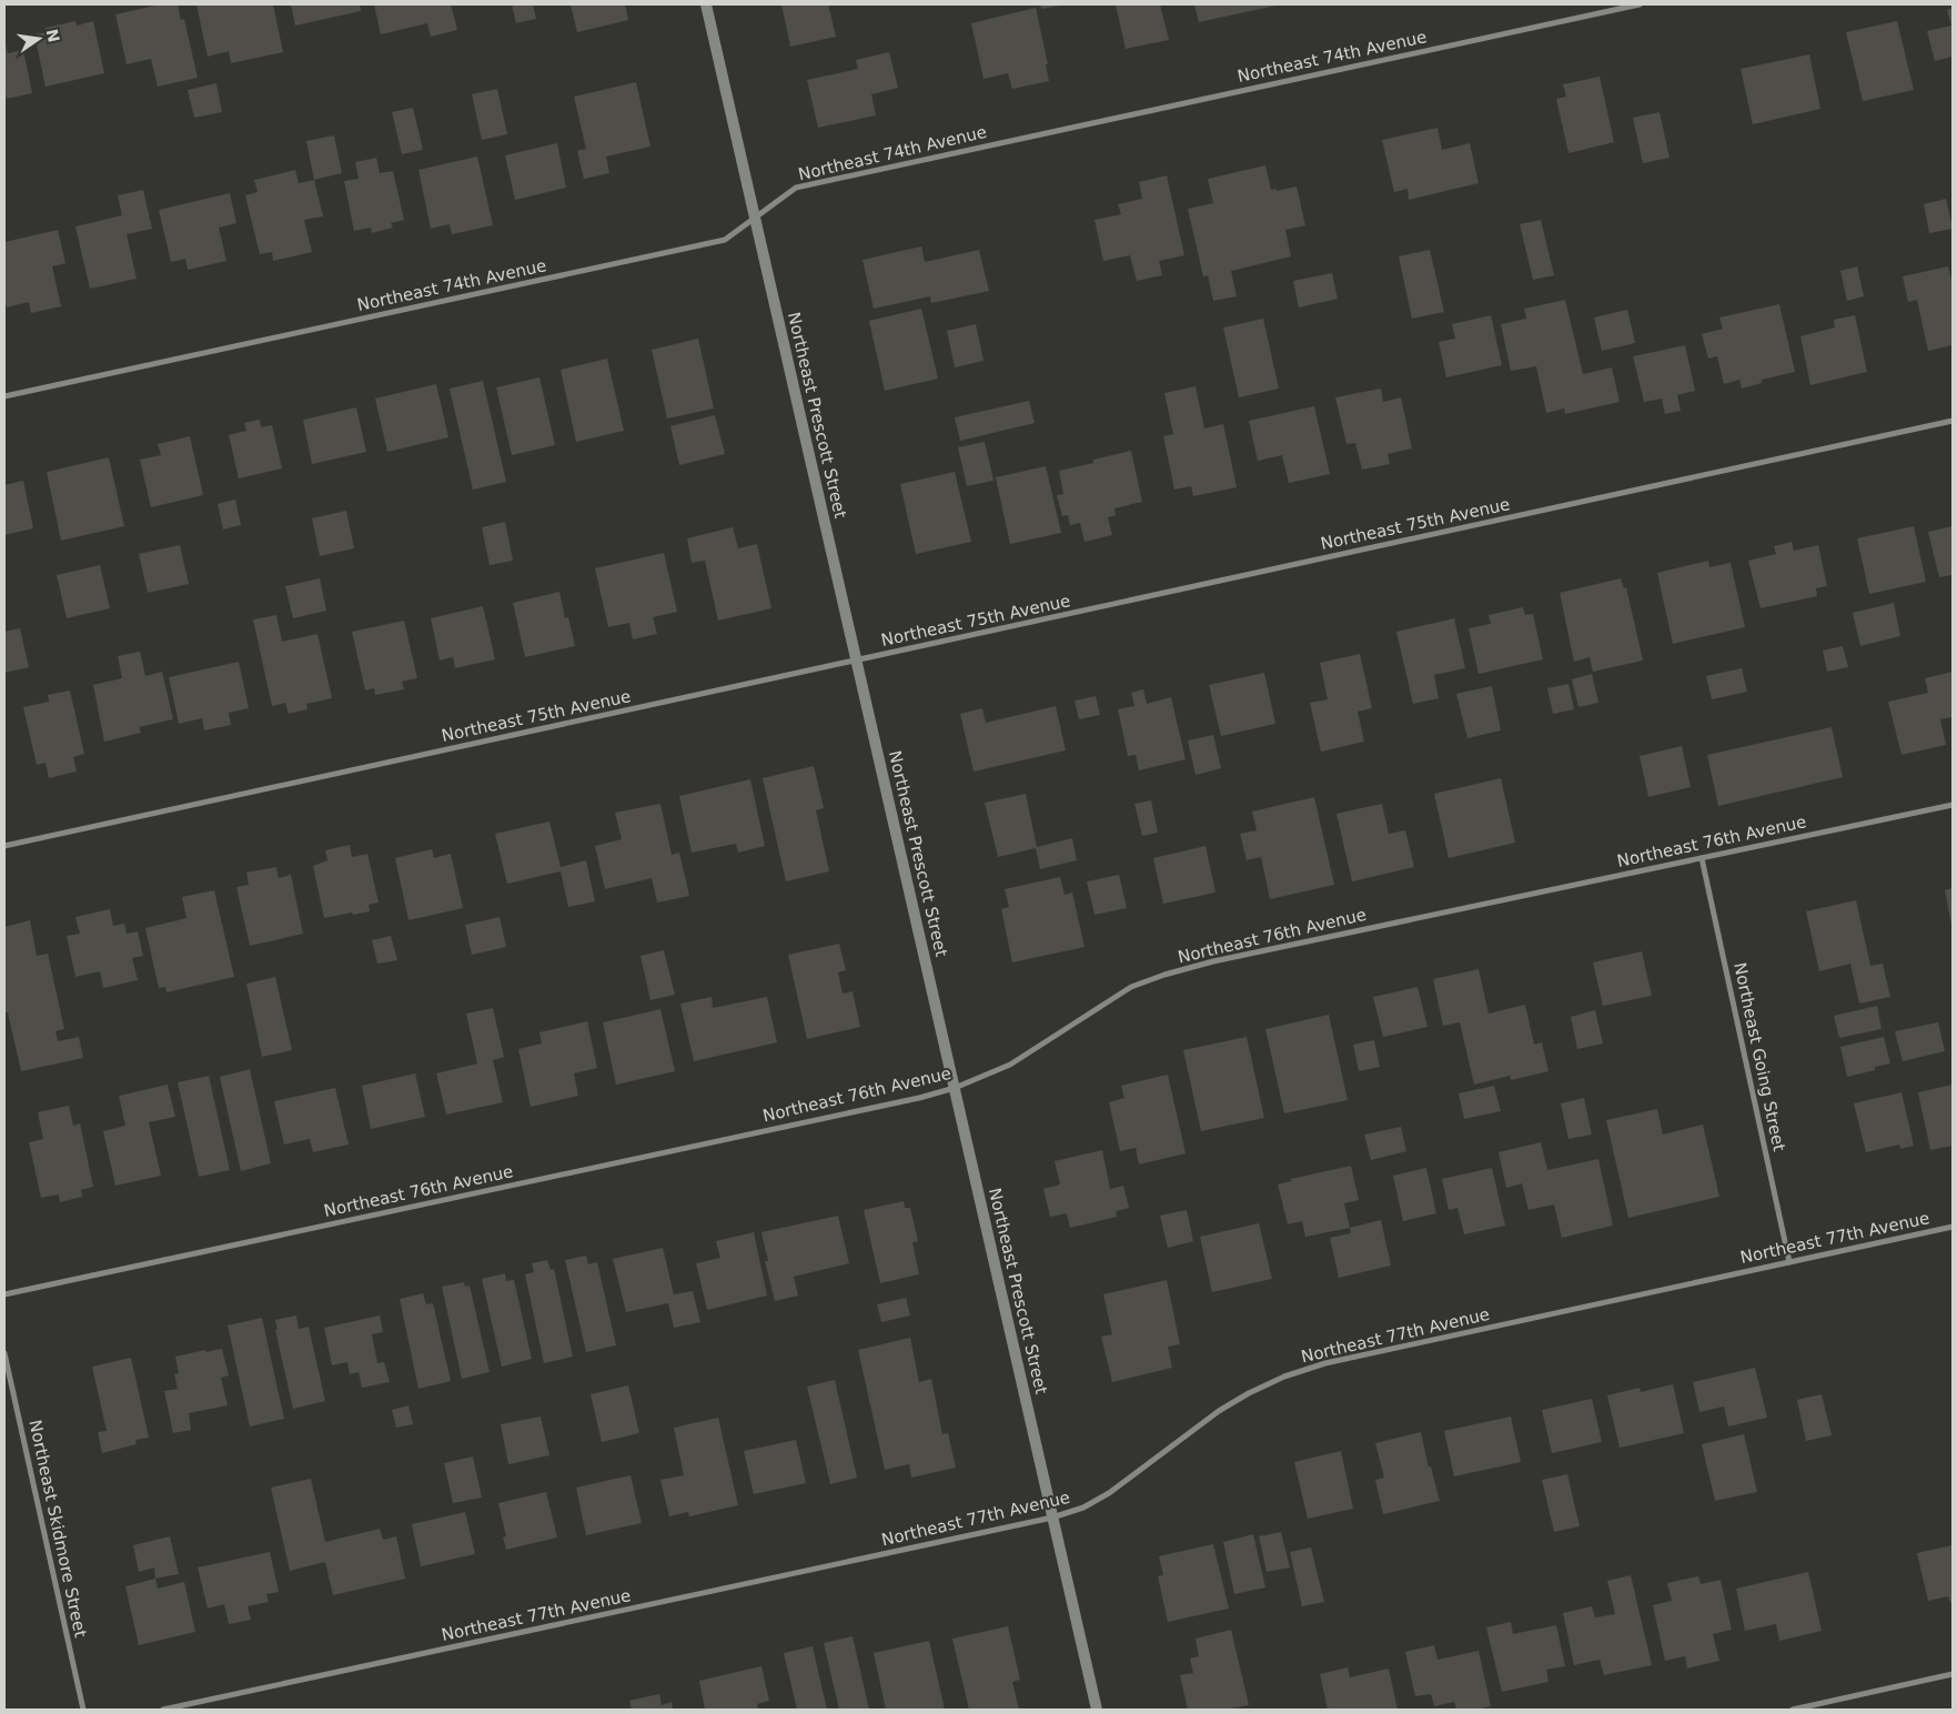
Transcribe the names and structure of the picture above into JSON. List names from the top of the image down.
{
  "streets": {
    "street": [
      "Northeast 74th Avenue",
      "Northeast Prescott Street",
      "Northeast 75th Avenue",
      "Northeast 76th Avenue",
      "Northeast Going Street",
      "Northeast 77th Avenue",
      "Northeast Skidmore Street"
    ]
  },
  "crossings": [
    ["Northeast 74th Avenue", "Northeast Prescott Street"],
    ["Northeast Prescott Street", "Northeast 75th Avenue"],
    ["Northeast Prescott Street", "Northeast 76th Avenue"],
    ["Northeast Prescott Street", "Northeast 77th Avenue"],
    ["Northeast 76th Avenue", "Northeast Going Street"],
    ["Northeast Going Street", "Northeast 77th Avenue"]
  ],
  "north": "right"
}
